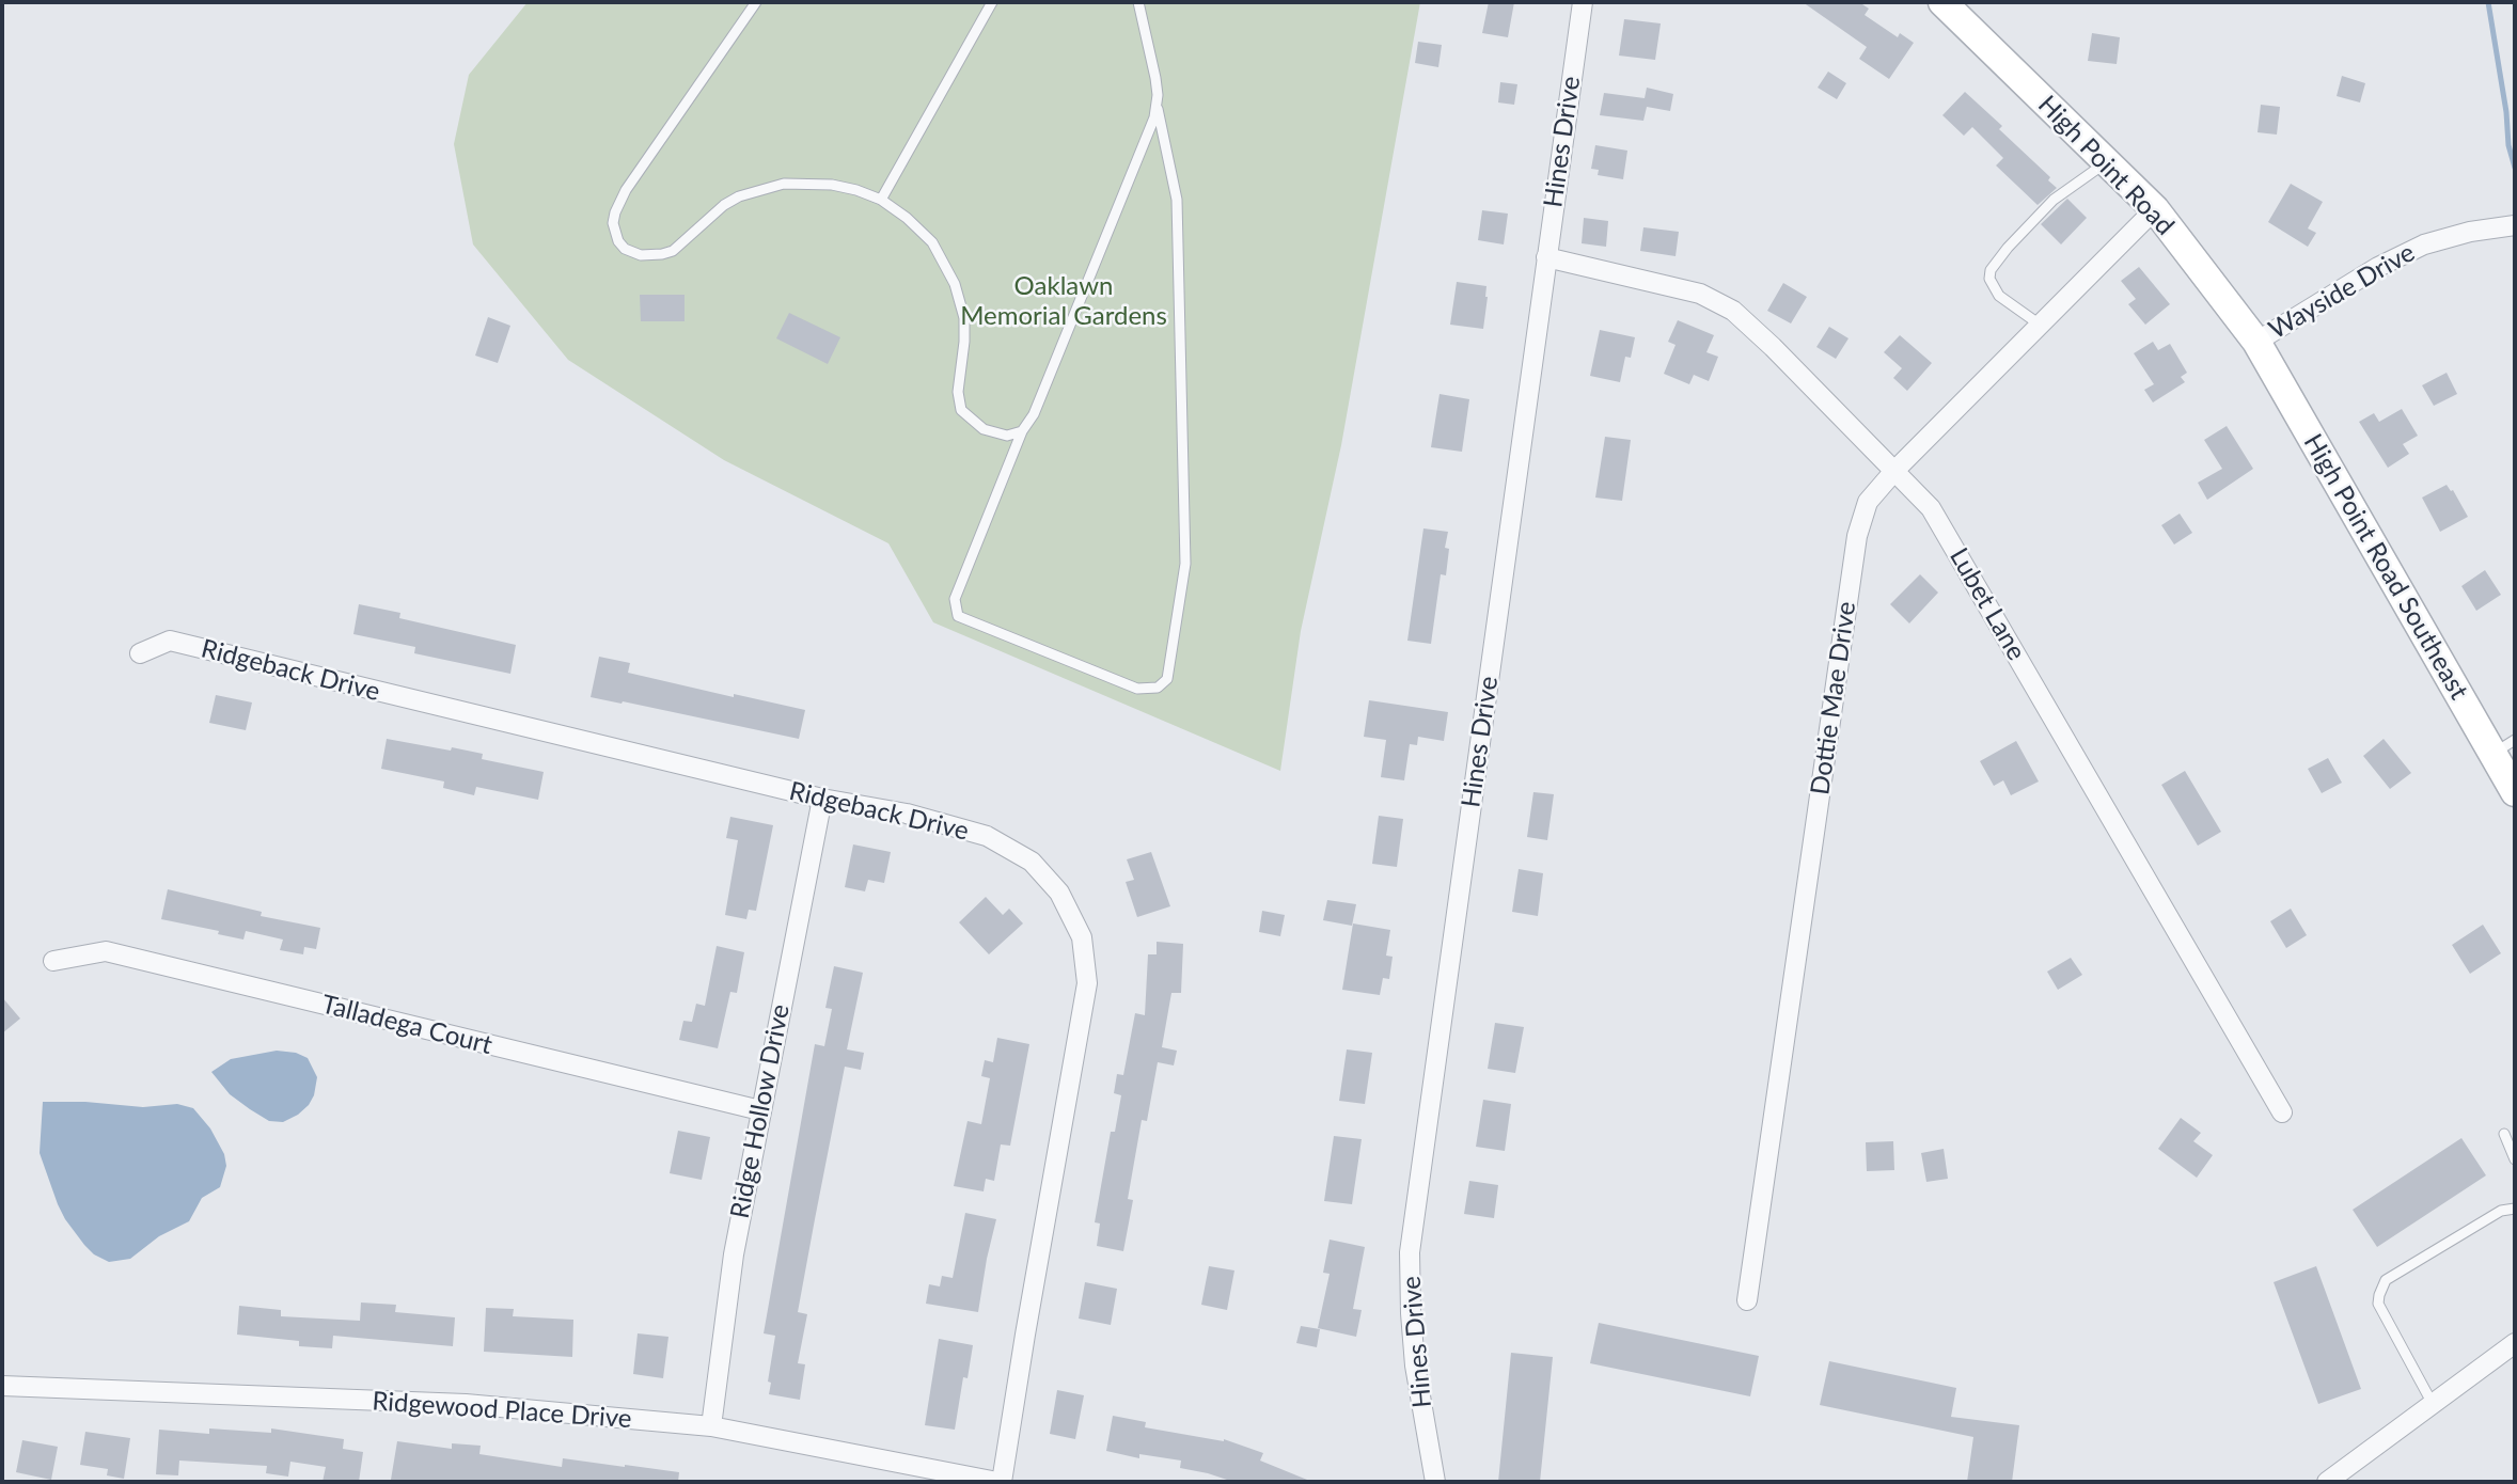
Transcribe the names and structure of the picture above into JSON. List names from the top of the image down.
{
  "streets": {
    "main road": ["High Point Road", "High Point Road Southeast"],
    "street": [
      "Hines Drive",
      "Wayside Drive",
      "Lubet Lane",
      "Ridgeback Drive",
      "Dottie Mae Drive",
      "Talladega Court",
      "Ridge Hollow Drive",
      "Ridgewood Place Drive"
    ]
  },
  "crossings": [
    ["Hines Drive", "Lubet Lane"],
    ["High Point Road", "Wayside Drive"],
    ["High Point Road", "High Point Road Southeast"],
    ["High Point Road", "Dottie Mae Drive"],
    ["Wayside Drive", "High Point Road Southeast"],
    ["Lubet Lane", "Dottie Mae Drive"],
    ["Ridgeback Drive", "Ridge Hollow Drive"],
    ["Ridgeback Drive", "Ridgewood Place Drive"],
    ["Talladega Court", "Ridge Hollow Drive"],
    ["Ridge Hollow Drive", "Ridgewood Place Drive"]
  ],
  "parks": ["Oaklawn Memorial Gardens"]
}
